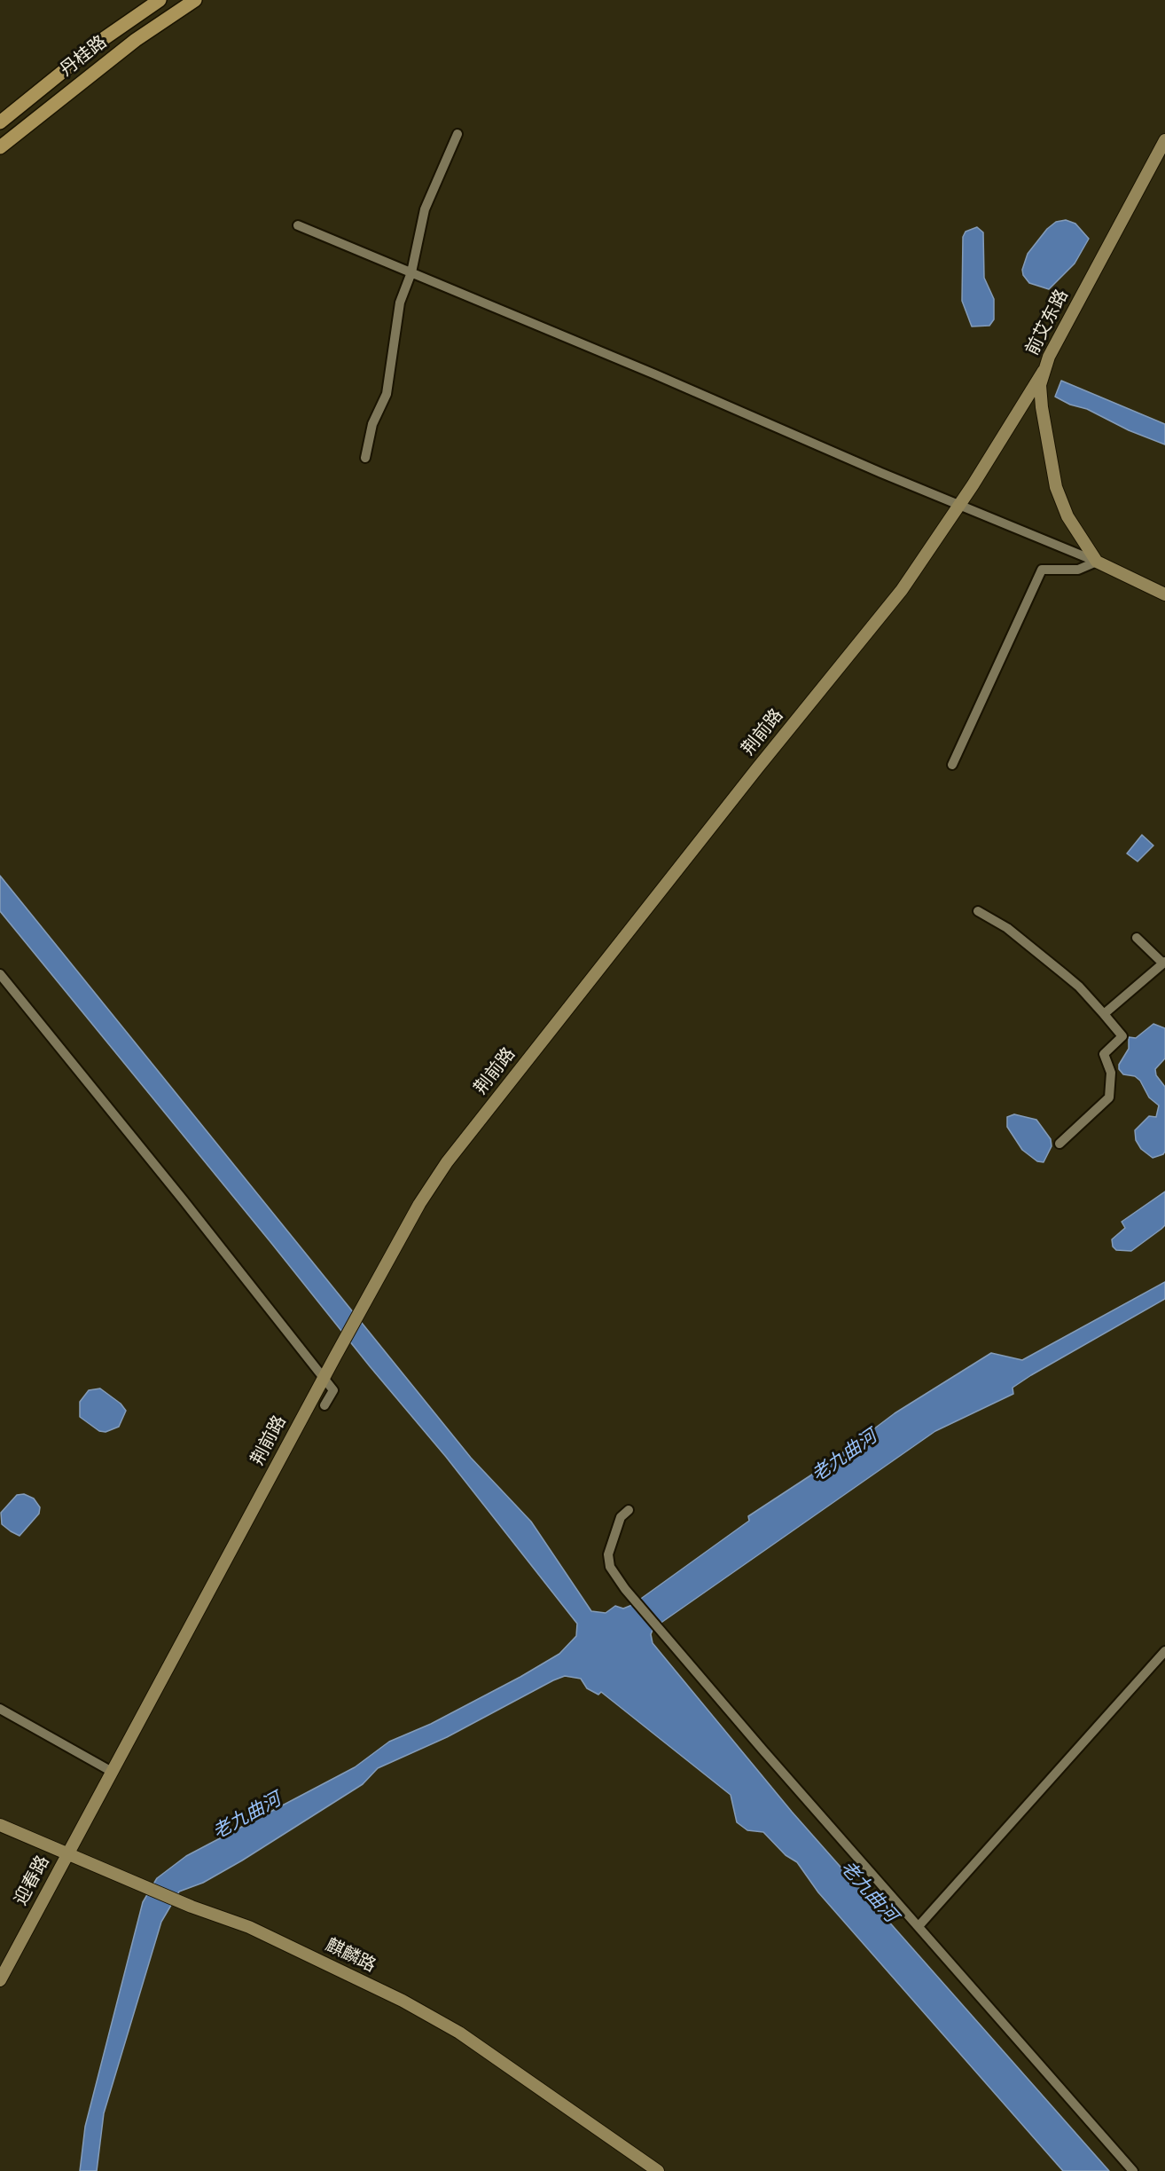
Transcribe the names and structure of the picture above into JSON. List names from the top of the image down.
{
  "streets": {
    "main road": ["丹桂路"],
    "street": [
      "前艾东路",
      "荆前路",
      "迎春路",
      "麒麟路"
    ]
  },
  "crossings": [
    ["前艾东路", "荆前路"],
    ["荆前路", "迎春路"],
    ["荆前路", "麒麟路"],
    ["迎春路", "麒麟路"]
  ],
  "water": ["老九曲河"]
}
